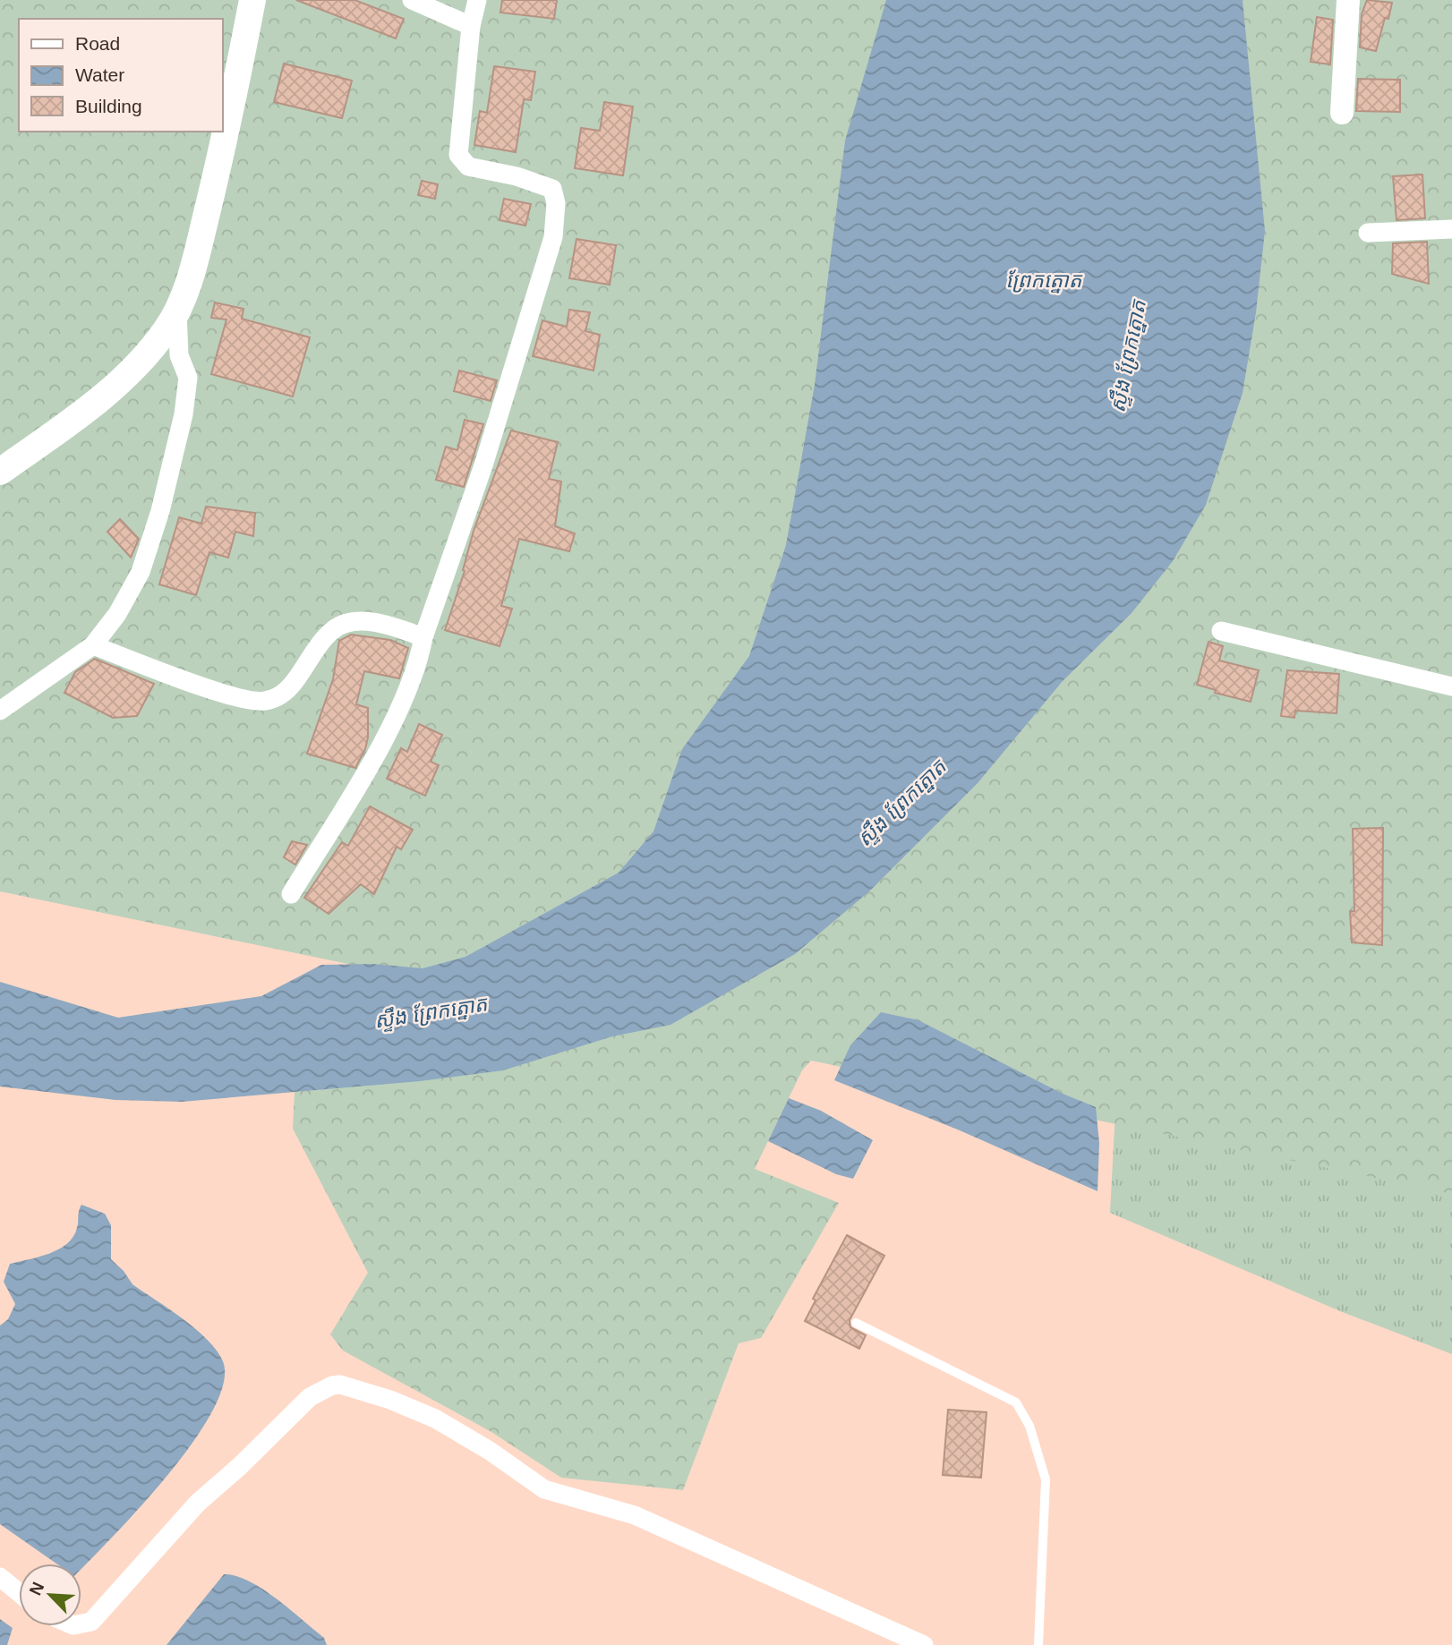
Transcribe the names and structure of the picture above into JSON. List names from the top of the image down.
{
  "water": ["ព្រែកត្នោត", "ស្ទឹង ព្រែកត្នោត"],
  "legend": ["Road", "Water", "Building"],
  "north": "top left"
}
